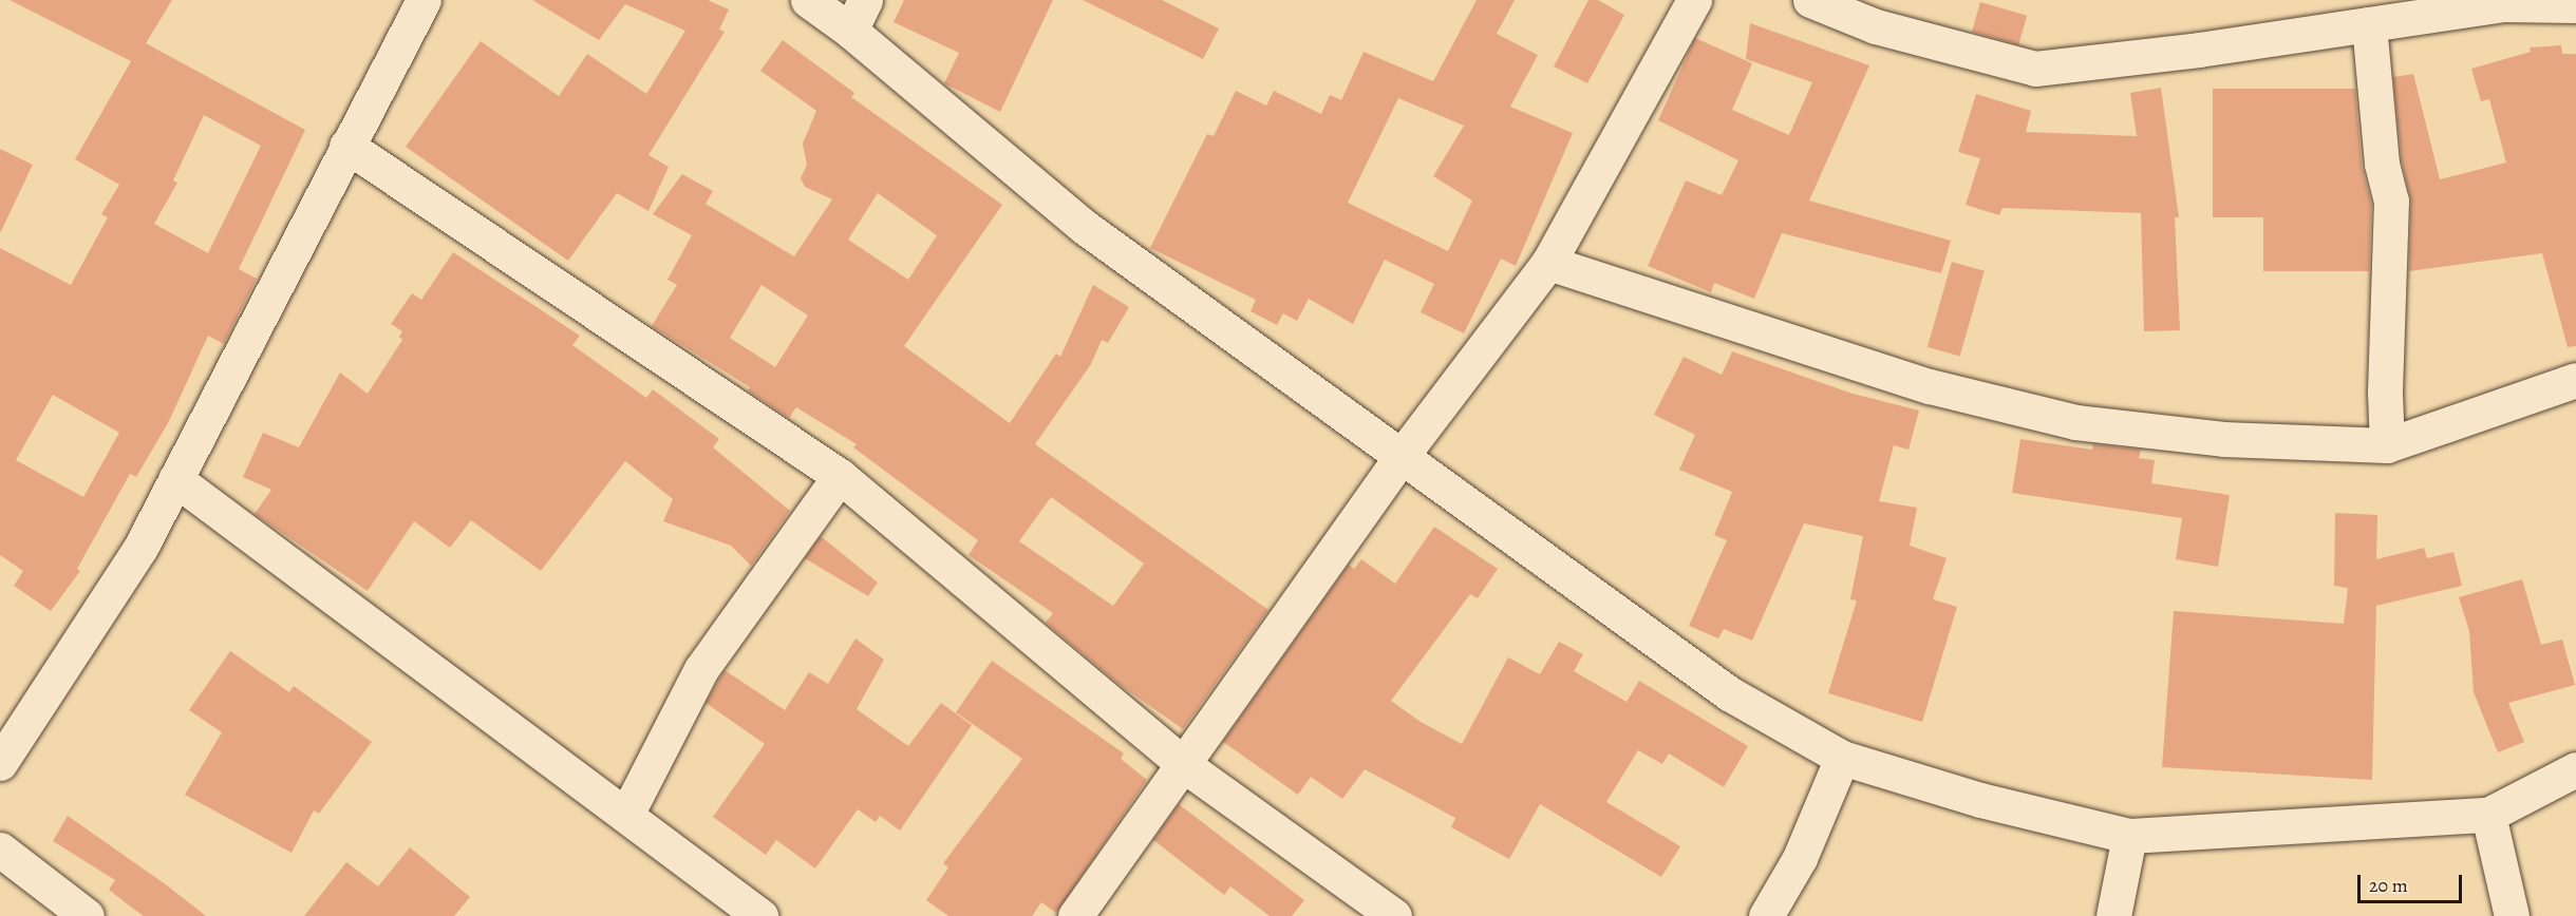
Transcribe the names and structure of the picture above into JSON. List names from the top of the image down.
{
  "scale_bar": "20 m"
}
